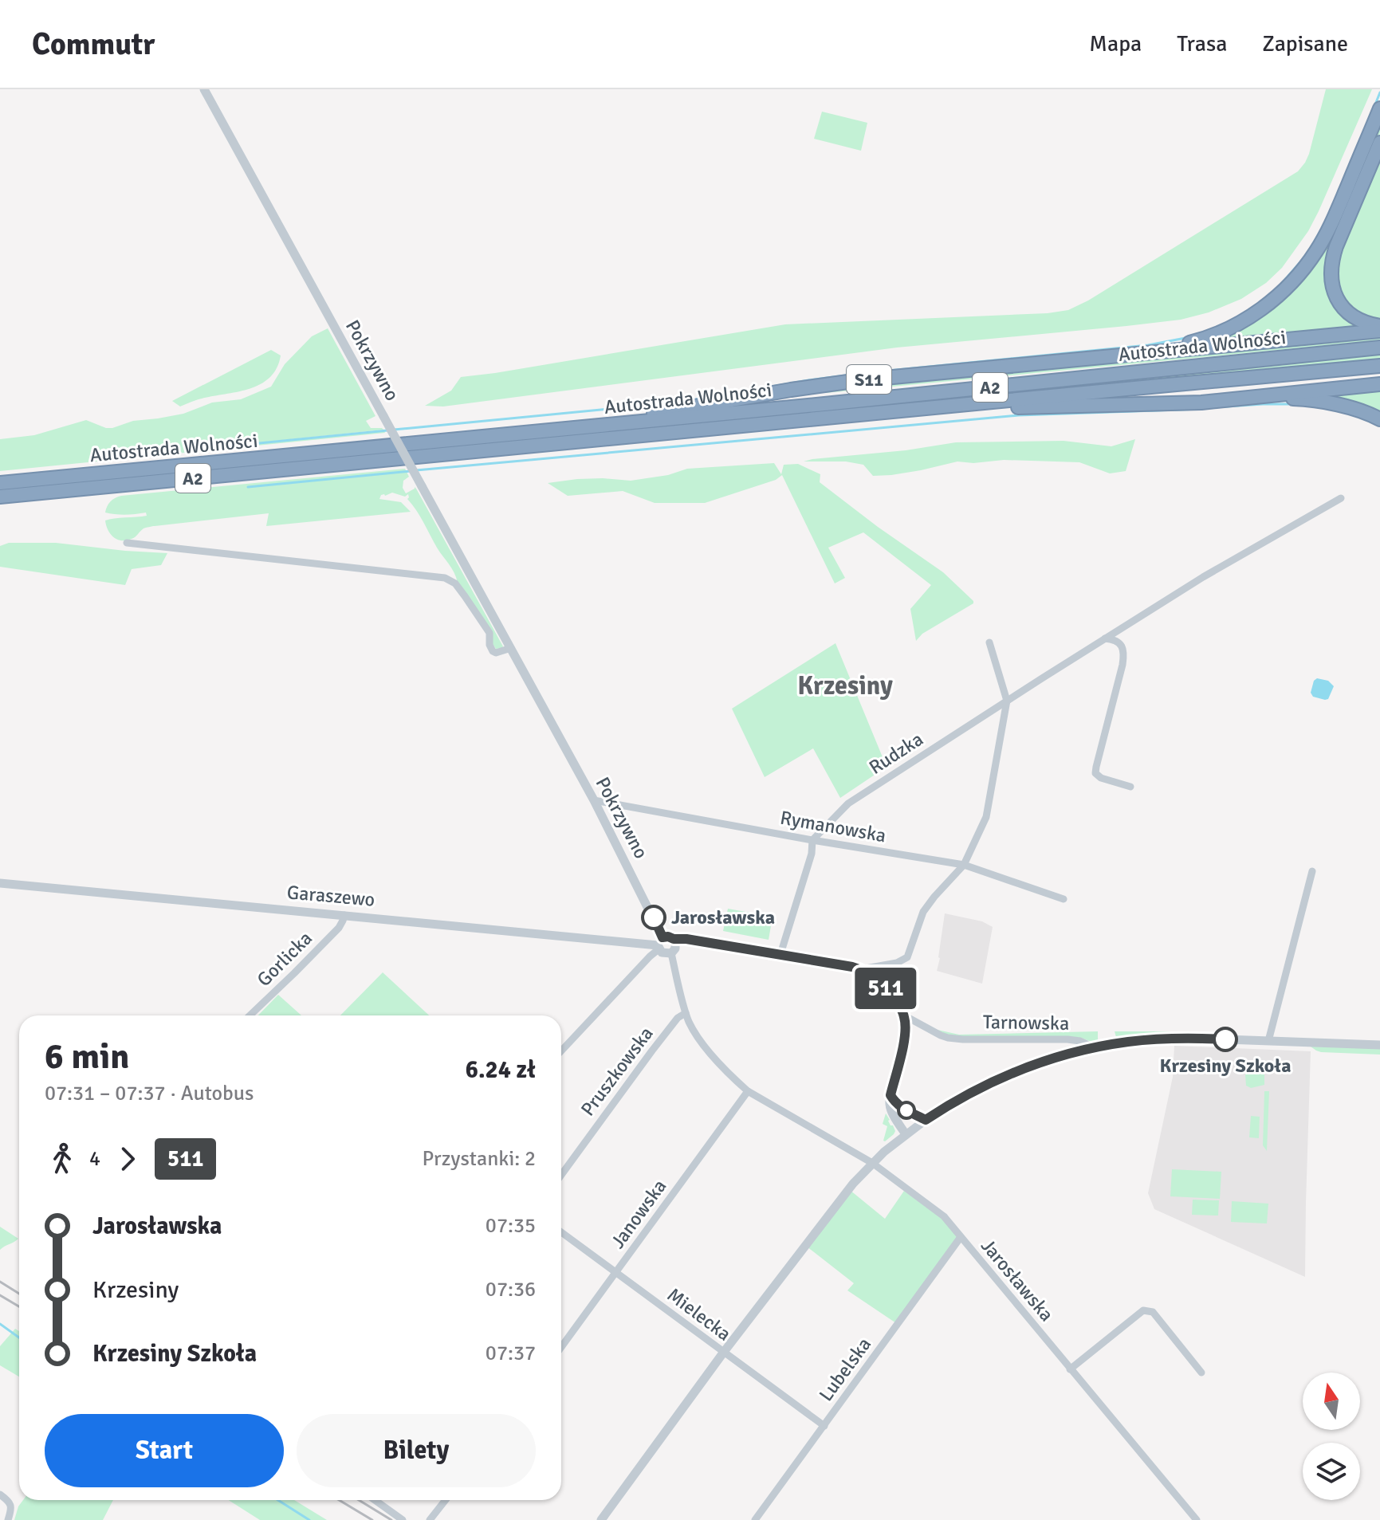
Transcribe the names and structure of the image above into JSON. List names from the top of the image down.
{
  "streets": {
    "highway": ["Autostrada Wolności", "S11", "A2"],
    "street": [
      "Pokrzywno",
      "Rudzka",
      "Rymanowska",
      "Garaszewo",
      "Gorlicka",
      "Tarnowska",
      "Pruszkowska",
      "Janowska",
      "Jarosławska",
      "Mielecka",
      "Lubelska"
    ]
  },
  "crossings": [
    ["Autostrada Wolności", "S11"],
    ["Pokrzywno", "Rymanowska"],
    ["Pokrzywno", "Garaszewo"],
    ["Pokrzywno", "Jarosławska"],
    ["Rudzka", "Rymanowska"],
    ["Garaszewo", "Gorlicka"],
    ["Garaszewo", "Jarosławska"],
    ["Pruszkowska", "Jarosławska"],
    ["Janowska", "Jarosławska"],
    ["Janowska", "Mielecka"],
    ["Jarosławska", "Lubelska"],
    ["Mielecka", "Lubelska"]
  ],
  "districts": ["Krzesiny"],
  "places": ["Jarosławska", "Krzesiny Szkoła"],
  "lines": ["bus line 511"],
  "north": "top",
  "page": {
    "header": "Commutr",
    "nav": ["Mapa", "Trasa", "Zapisane"],
    "on_map": "511",
    "heading": ["6 min", "07:31 – 07:37 · Autobus", "6.24 zł"],
    "legs": ["4", "511", "Przystanki: 2"],
    "list": [
      {
        "name": "Jarosławska",
        "value": "07:35"
      },
      {
        "name": "Krzesiny",
        "value": "07:36"
      },
      {
        "name": "Krzesiny Szkoła",
        "value": "07:37"
      }
    ],
    "buttons": ["Start", "Bilety"]
  }
}
